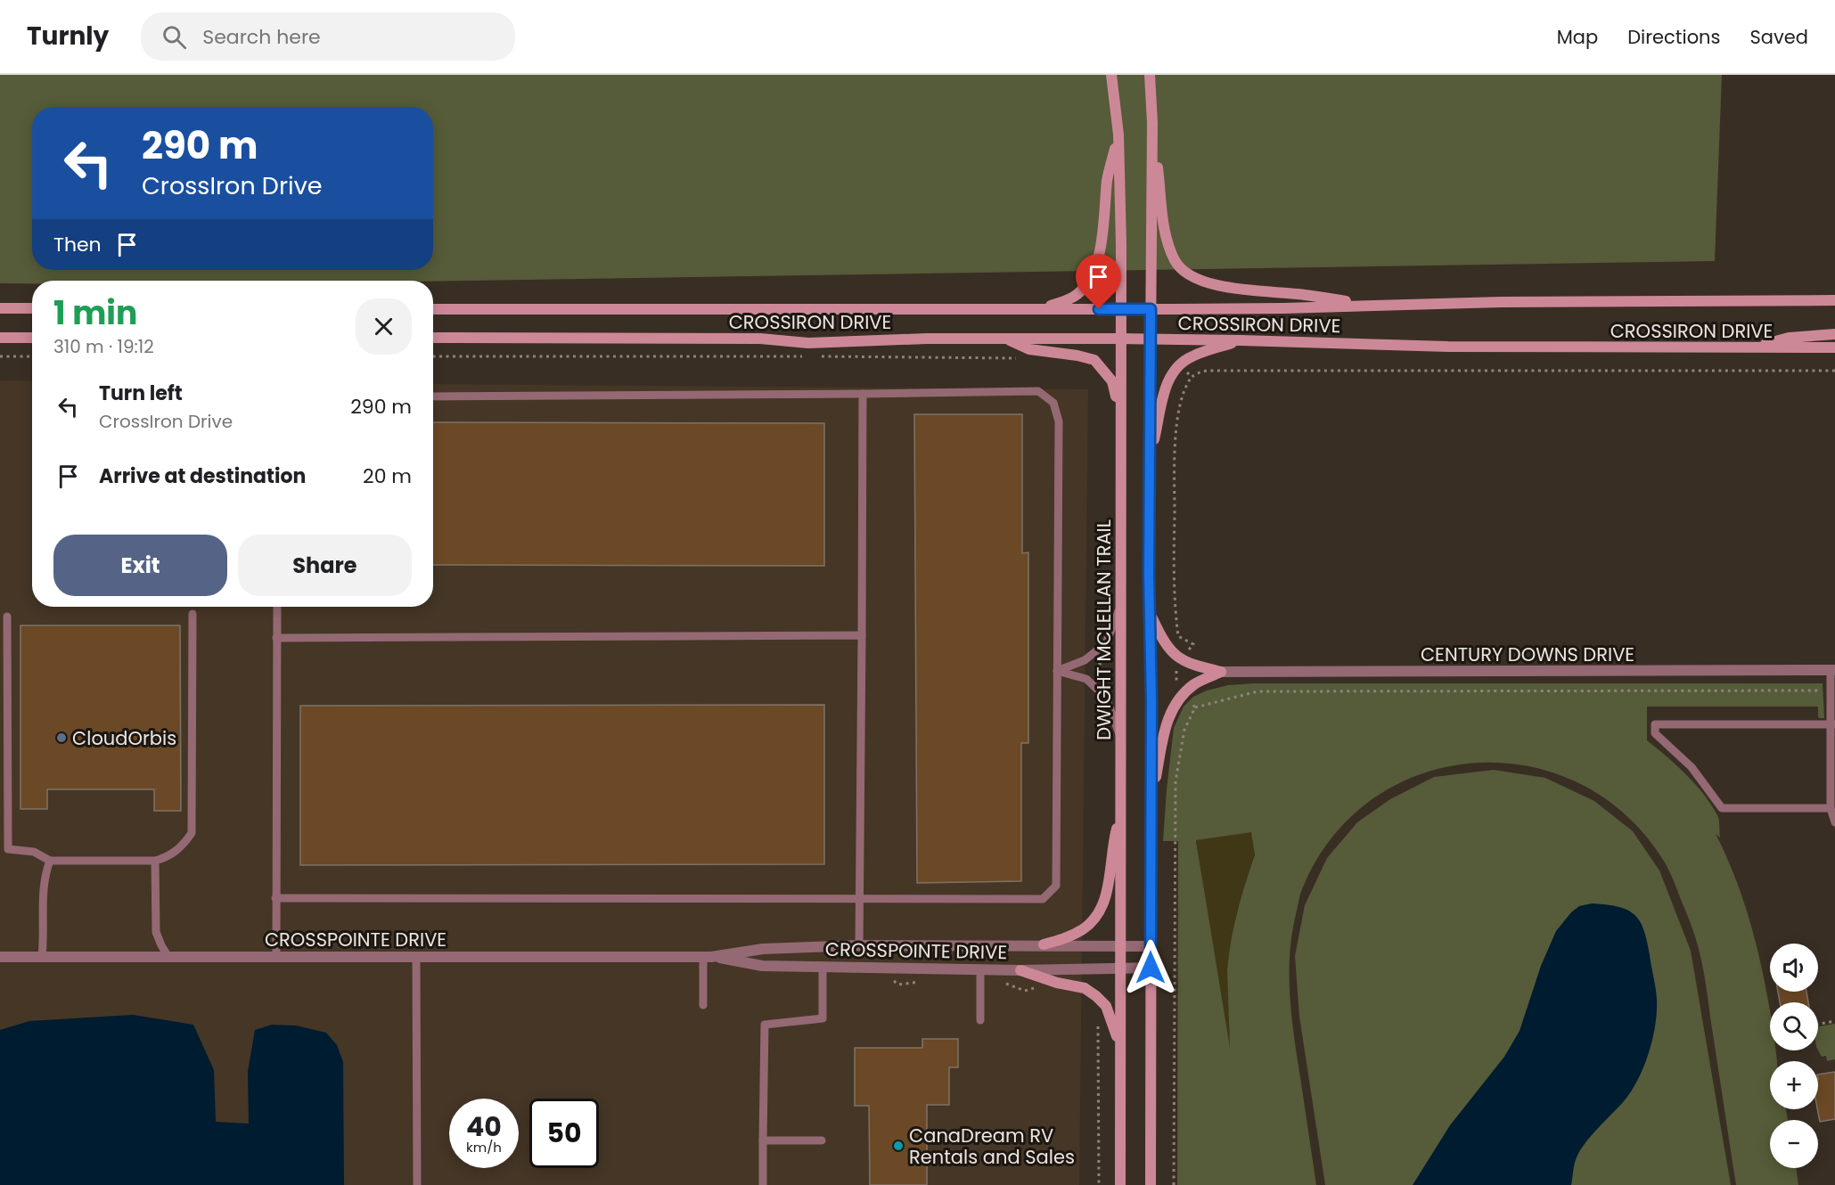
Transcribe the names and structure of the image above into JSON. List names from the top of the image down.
{
  "streets": {
    "main road": ["CROSSIRON DRIVE", "DWIGHT MCLELLAN TRAIL"],
    "street": ["CENTURY DOWNS DRIVE", "CROSSPOINTE DRIVE"]
  },
  "crossings": [
    ["CROSSIRON DRIVE", "DWIGHT MCLELLAN TRAIL"],
    ["DWIGHT MCLELLAN TRAIL", "CROSSPOINTE DRIVE"]
  ],
  "places": ["CloudOrbis", "CanaDream RV Rentals and Sales"],
  "page": {
    "header": "Turnly",
    "search": "Search here",
    "nav": ["Map", "Directions", "Saved"],
    "turn": ["290 m", "CrossIron Drive"],
    "then": "Then",
    "heading": ["1 min", "310 m · 19:12"],
    "list": [
      {
        "name": "Turn left",
        "note": "CrossIron Drive",
        "value": "290 m"
      },
      {
        "name": "Arrive at destination",
        "value": "20 m"
      }
    ],
    "buttons": ["Exit", "Share"],
    "map_buttons": ["+", "−"],
    "speed": "40 km/h",
    "limit": "50"
  }
}
